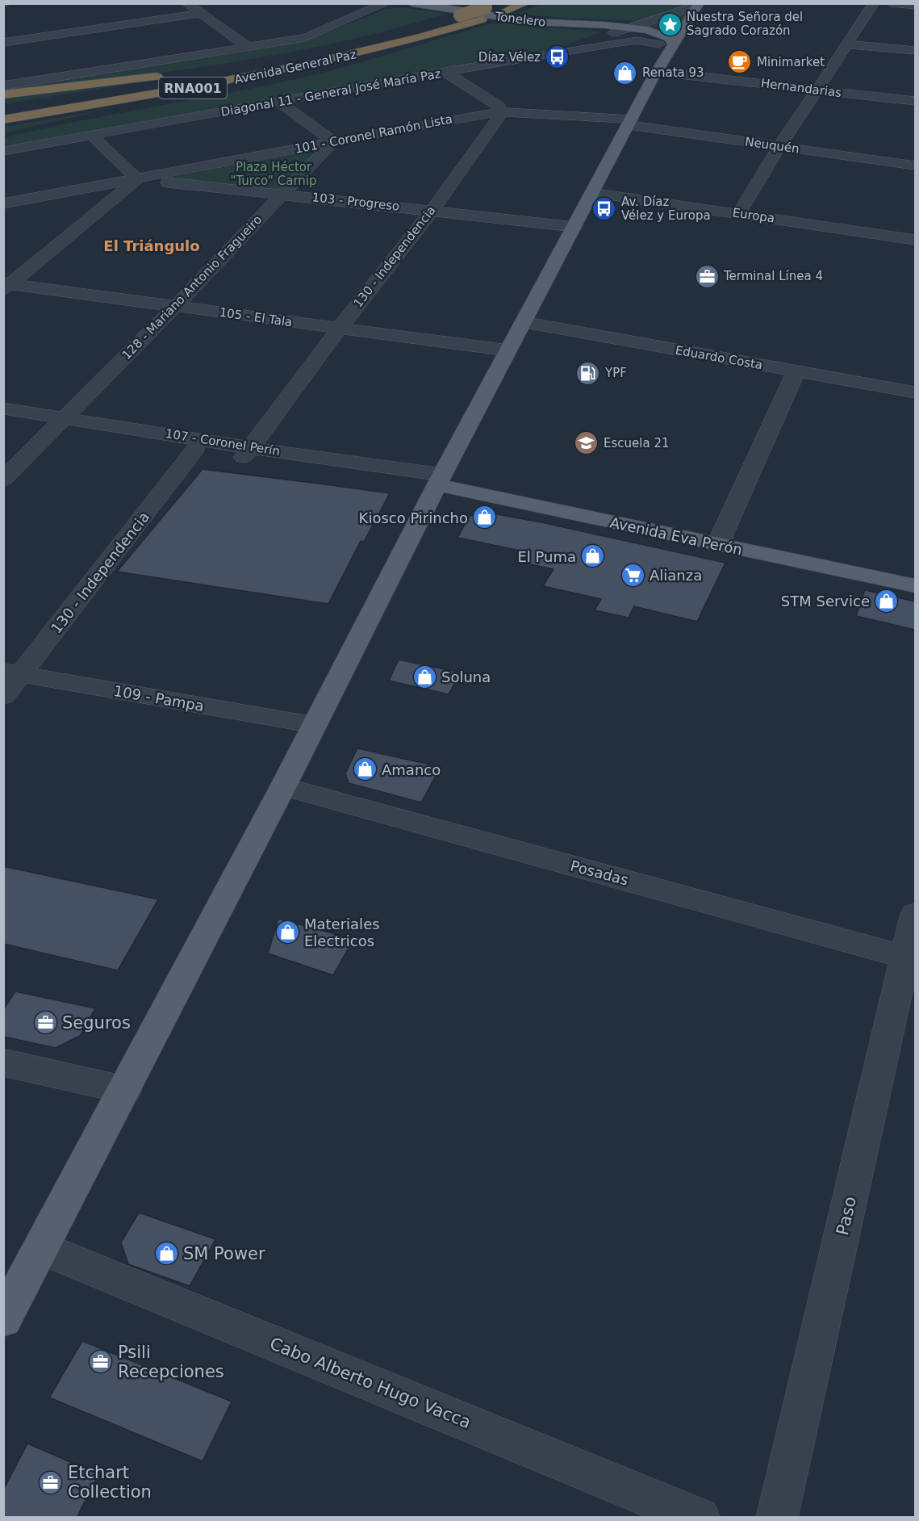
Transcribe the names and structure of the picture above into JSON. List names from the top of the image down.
{
  "streets": {
    "highway": ["Avenida General Paz", "RNA001"],
    "main road": ["Tonelero", "Avenida Eva Perón"],
    "street": [
      "Hernandarias",
      "Diagonal 11 - General José María Paz",
      "101 - Coronel Ramón Lista",
      "Neuquén",
      "103 - Progreso",
      "Europa",
      "130 - Independencia",
      "128 - Mariano Antonio Fragueiro",
      "105 - El Tala",
      "Eduardo Costa",
      "107 - Coronel Perín",
      "109 - Pampa",
      "Posadas",
      "Paso",
      "Cabo Alberto Hugo Vacca"
    ]
  },
  "crossings": [
    ["101 - Coronel Ramón Lista", "Neuquén"],
    ["101 - Coronel Ramón Lista", "103 - Progreso"],
    ["101 - Coronel Ramón Lista", "130 - Independencia"],
    ["101 - Coronel Ramón Lista", "128 - Mariano Antonio Fragueiro"],
    ["103 - Progreso", "130 - Independencia"],
    ["103 - Progreso", "128 - Mariano Antonio Fragueiro"],
    ["130 - Independencia", "105 - El Tala"],
    ["130 - Independencia", "107 - Coronel Perín"],
    ["130 - Independencia", "109 - Pampa"],
    ["128 - Mariano Antonio Fragueiro", "105 - El Tala"],
    ["128 - Mariano Antonio Fragueiro", "107 - Coronel Perín"],
    ["107 - Coronel Perín", "Avenida Eva Perón"],
    ["Posadas", "Paso"]
  ],
  "districts": ["El Triángulo"],
  "parks": ["Plaza Héctor \"Turco\" Carnip"],
  "places": {
    "place": ["Nuestra Señora del Sagrado Corazón"],
    "bus stop": ["Díaz Vélez", "Av. Díaz Vélez y Europa"],
    "cafe": ["Minimarket"],
    "shop": [
      "Renata 93",
      "Kiosco Pirincho",
      "El Puma",
      "STM Service",
      "Soluna",
      "Amanco",
      "Materiales Electricos",
      "SM Power"
    ],
    "office": [
      "Terminal Línea 4",
      "Seguros",
      "Psili Recepciones",
      "Etchart Collection"
    ],
    "fuel station": ["YPF"],
    "school or university": ["Escuela 21"],
    "supermarket": ["Alianza"]
  }
}
